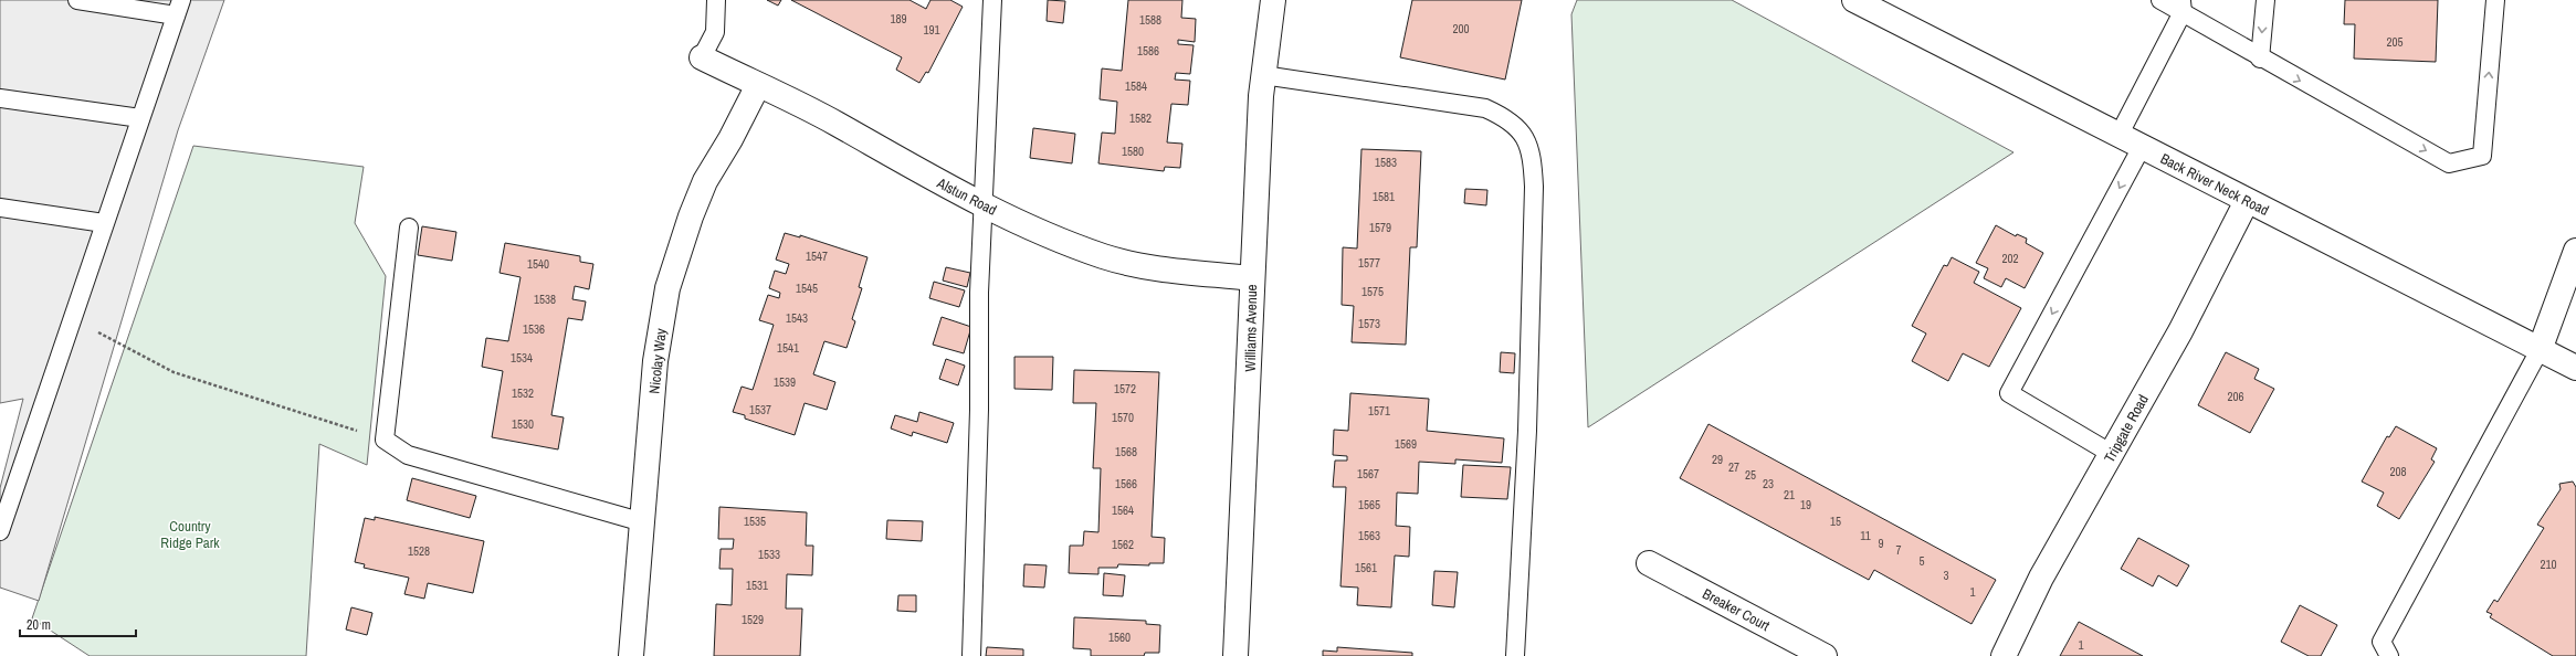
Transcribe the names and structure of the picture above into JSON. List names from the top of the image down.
{
  "streets": {
    "street": [
      "Back River Neck Road",
      "Alstun Road",
      "Williams Avenue",
      "Nicolay Way",
      "Tripgate Road",
      "Breaker Court"
    ]
  },
  "crossings": [
    ["Back River Neck Road", "Tripgate Road"],
    ["Alstun Road", "Williams Avenue"],
    ["Alstun Road", "Nicolay Way"]
  ],
  "parks": ["Country Ridge Park"],
  "house_numbers": [
    "189",
    "1588",
    "200",
    "191",
    "205",
    "1586",
    "1584",
    "1582",
    "1580",
    "1583",
    "1581",
    "1579",
    "1547",
    "202",
    "1577",
    "1540",
    "1545",
    "1575",
    "1538",
    "1543",
    "1573",
    "1536",
    "1541",
    "1534",
    "1539",
    "1572",
    "1532",
    "206",
    "1537",
    "1571",
    "1570",
    "1530",
    "1569",
    "1568",
    "29",
    "27",
    "208",
    "1567",
    "25",
    "1566",
    "23",
    "21",
    "1565",
    "19",
    "1564",
    "1535",
    "15",
    "1563",
    "11",
    "9",
    "1562",
    "7",
    "1528",
    "1533",
    "5",
    "210",
    "1561",
    "3",
    "1531",
    "1",
    "1529",
    "1560",
    "1"
  ],
  "scale_bar": "20 m"
}
